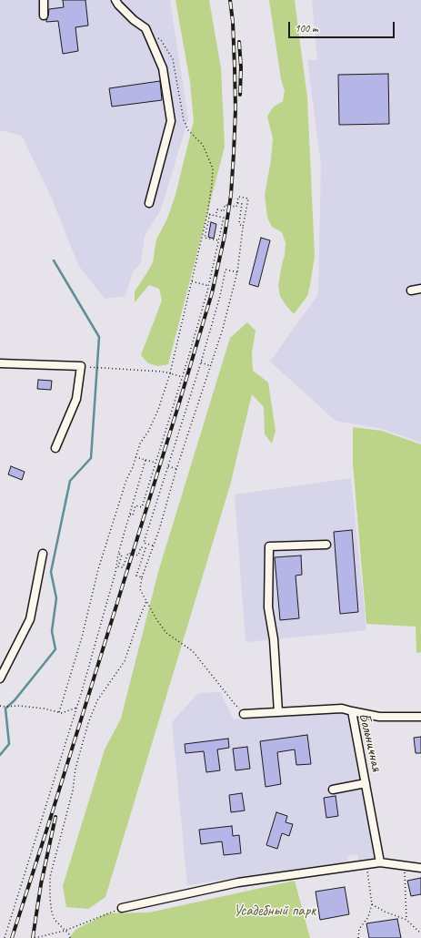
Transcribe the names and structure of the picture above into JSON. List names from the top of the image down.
{
  "streets": {
    "street": ["Больничная"]
  },
  "parks": ["Усадебный парк"],
  "scale_bar": "100 m"
}
